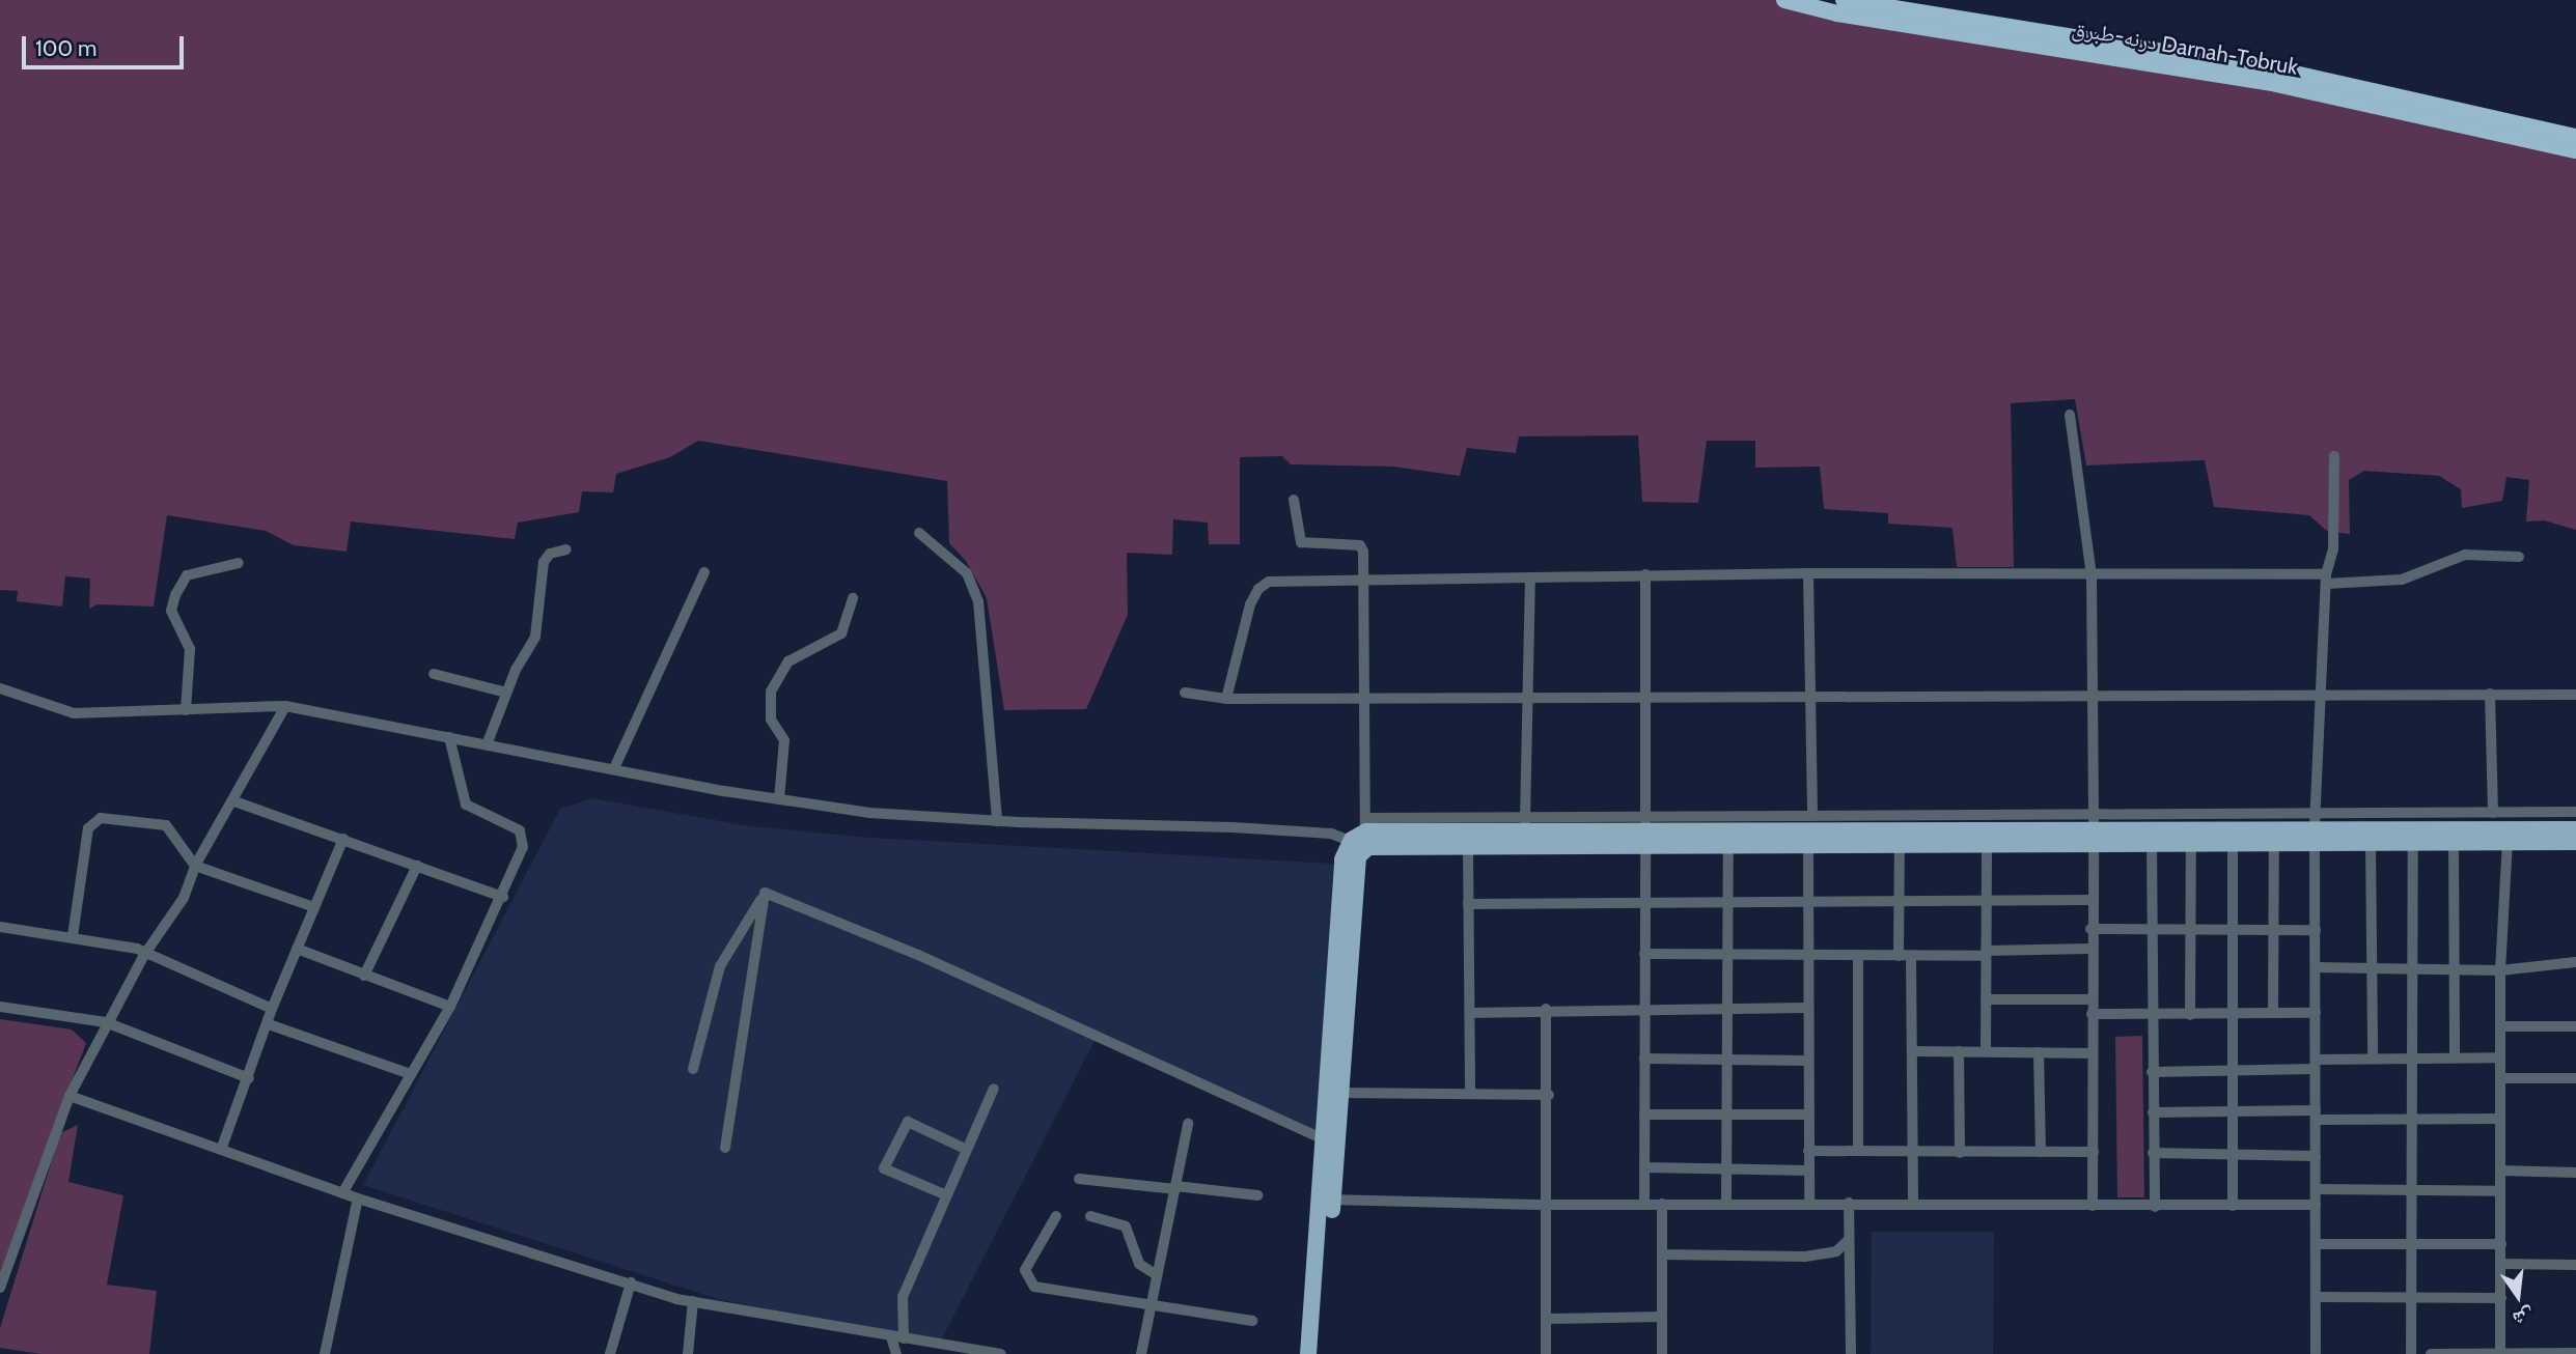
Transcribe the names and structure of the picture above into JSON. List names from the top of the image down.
{
  "streets": {
    "highway": ["درنه-طبرق Darnah-Tobruk"]
  },
  "scale_bar": "100 m",
  "north": "bottom"
}
